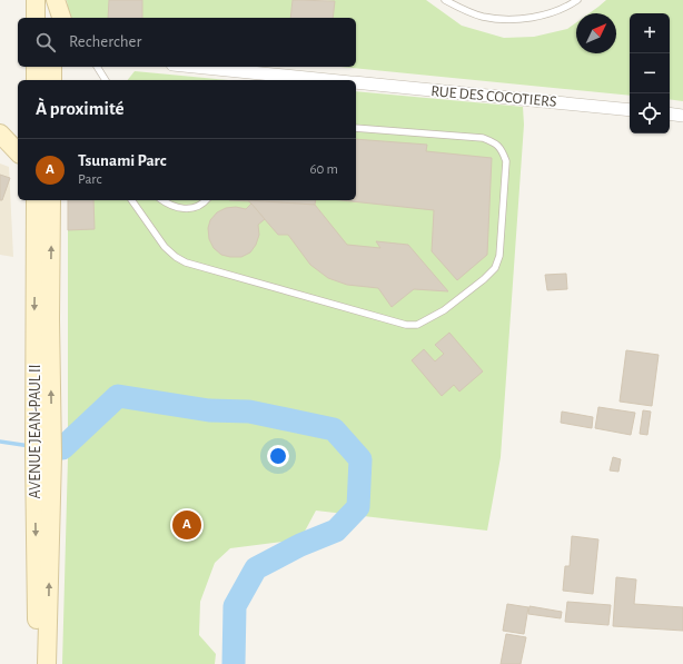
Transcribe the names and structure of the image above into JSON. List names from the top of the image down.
{
  "streets": {
    "main road": ["AVENUE JEAN-PAUL II"],
    "street": ["RUE DES COCOTIERS"]
  },
  "north": "top right",
  "page": {
    "map_buttons": ["+", "−"],
    "search": "Rechercher",
    "heading": "À proximité",
    "list": [
      {
        "mark": "A",
        "name": "Tsunami Parc",
        "note": "Parc",
        "value": "60 m"
      }
    ],
    "pins": "A"
  }
}
